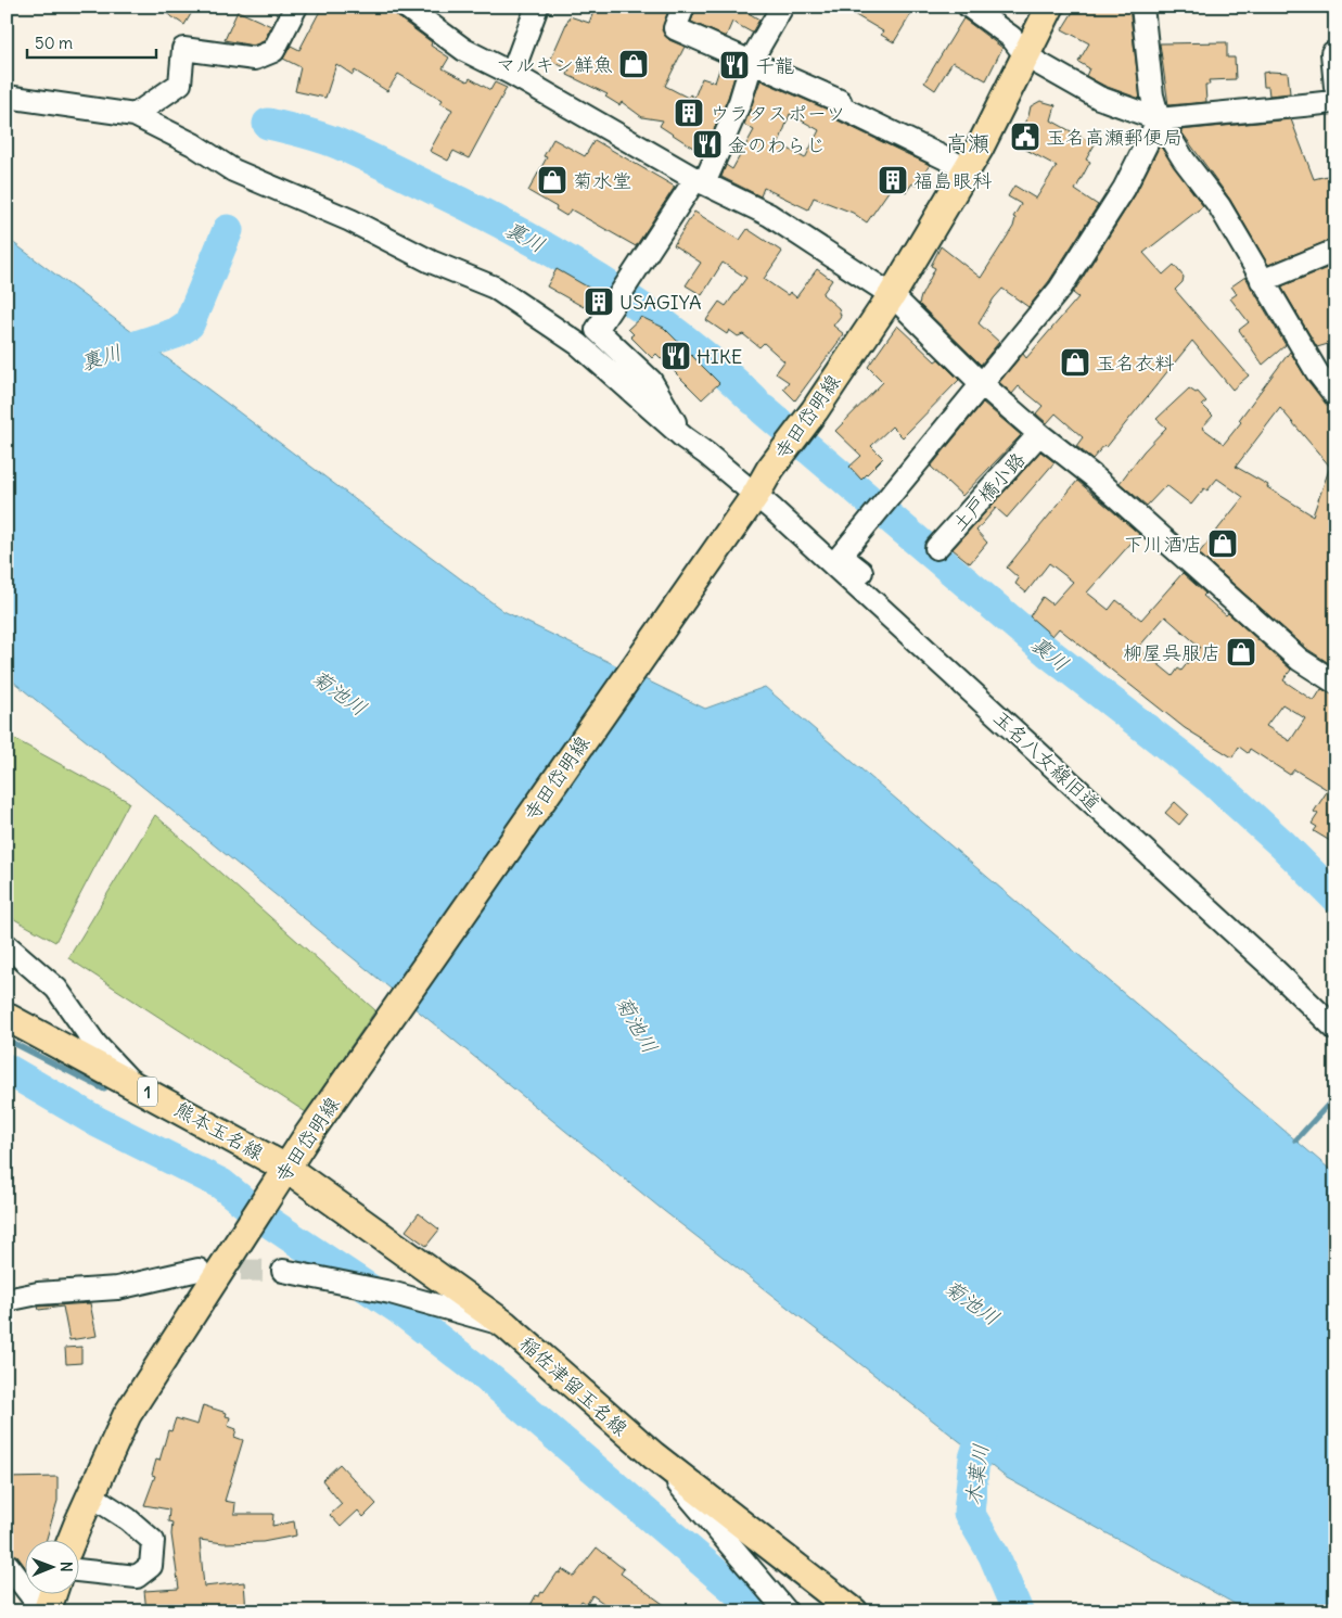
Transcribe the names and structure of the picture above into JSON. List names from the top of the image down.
{
  "streets": {
    "main road": [
      "寺田岱明線",
      "1",
      "熊本玉名線",
      "稲佐津留玉名線"
    ],
    "street": ["土戸橋小路", "玉名八女線旧道"]
  },
  "crossings": [
    ["寺田岱明線", "玉名八女線旧道"],
    ["寺田岱明線", "熊本玉名線"],
    ["寺田岱明線", "稲佐津留玉名線"],
    ["熊本玉名線", "稲佐津留玉名線"]
  ],
  "districts": ["高瀬"],
  "water": ["裏川", "菊池川", "木葉川"],
  "places": {
    "shop": [
      "マルキン鮮魚",
      "菊水堂",
      "玉名衣料",
      "下川酒店",
      "柳屋呉服店"
    ],
    "restaurant": ["千龍", "金のわらじ", "HIKE"],
    "building": ["ウラタスポーツ", "福島眼科", "USAGIYA"],
    "public building": ["玉名高瀬郵便局"]
  },
  "scale_bar": "50 m",
  "north": "right"
}
